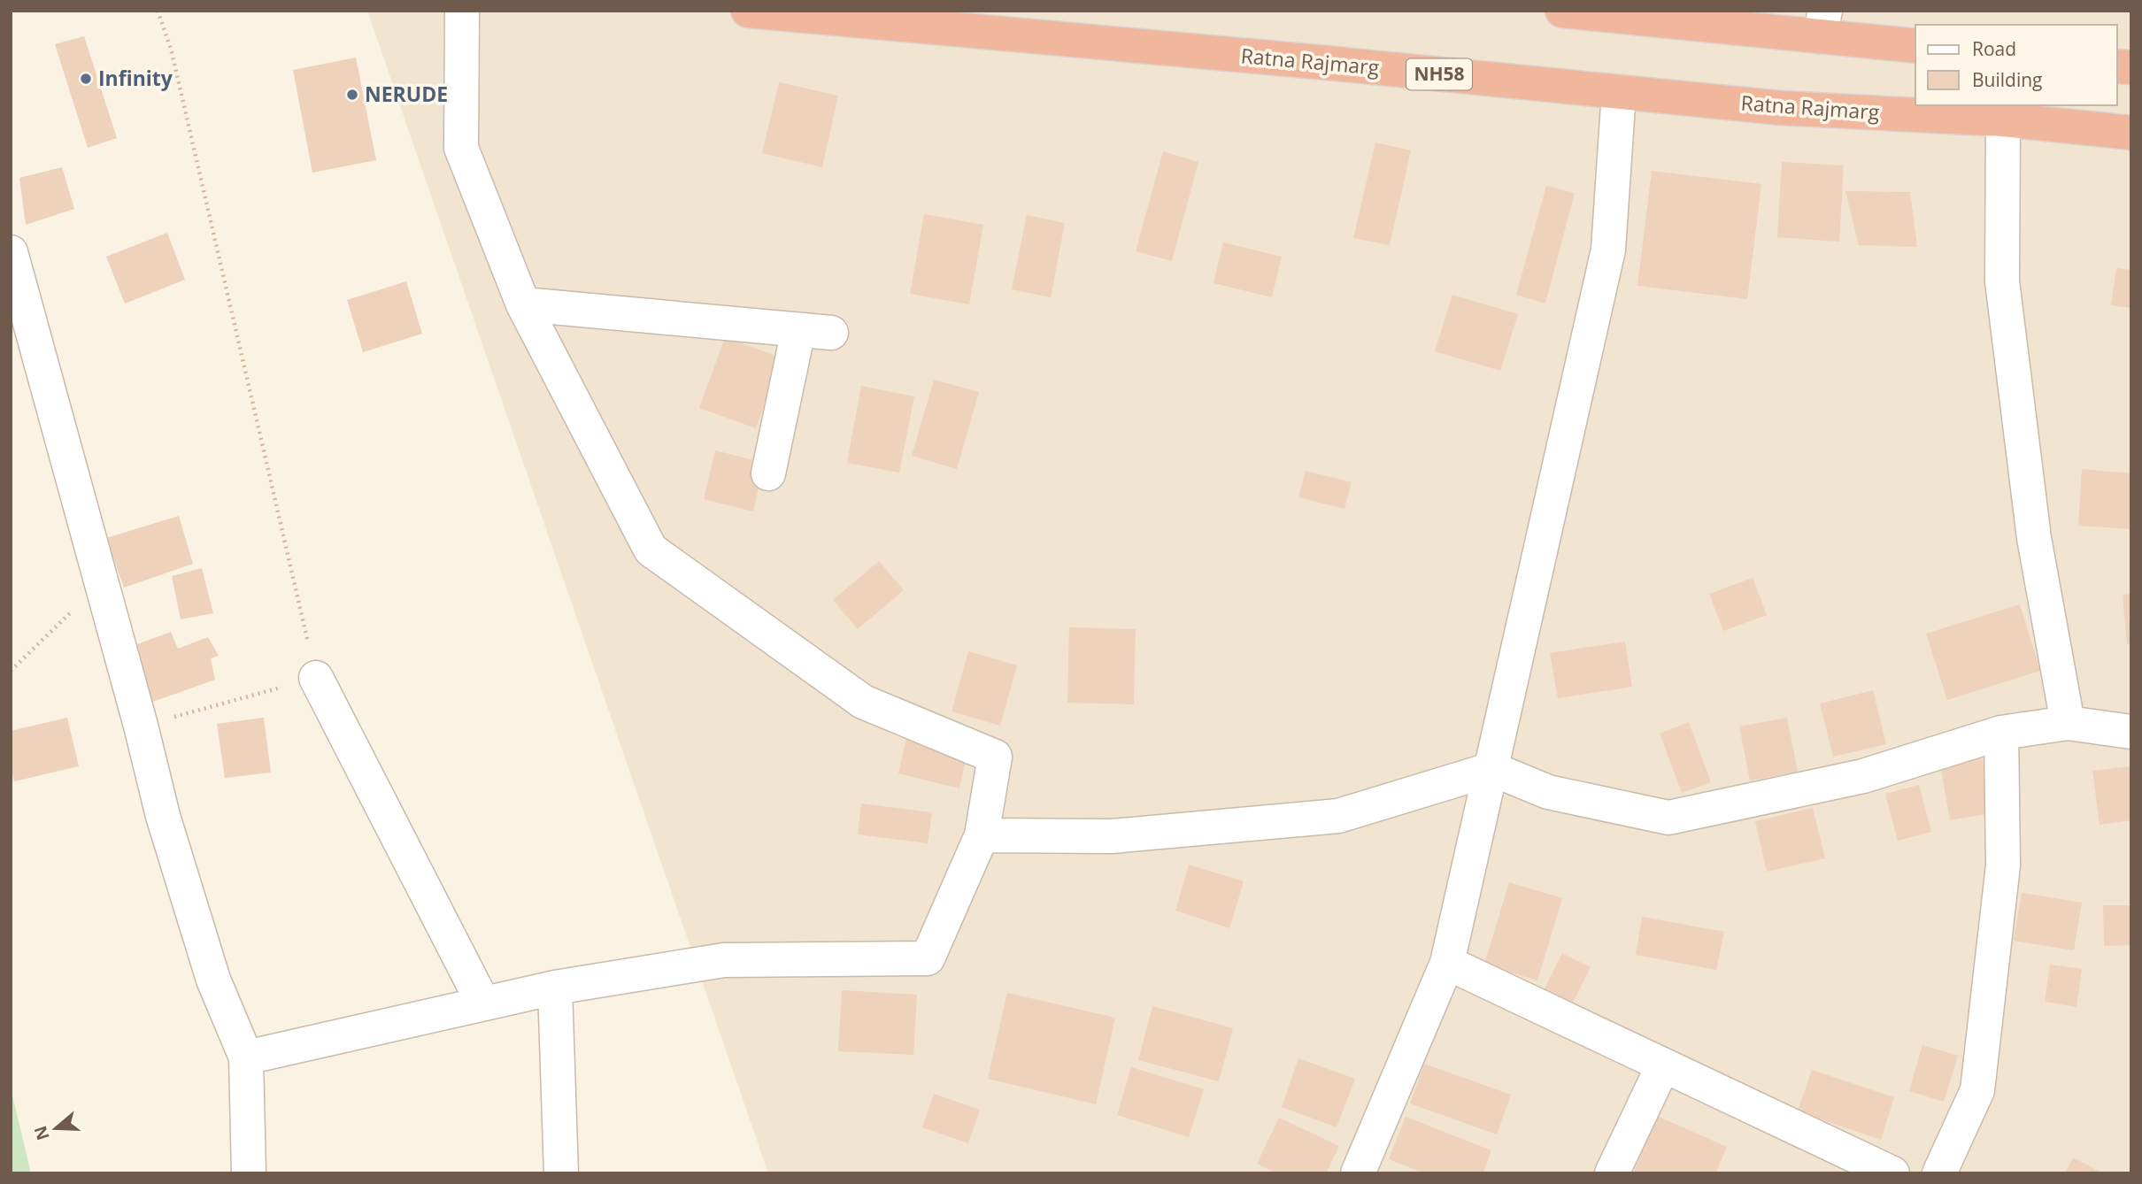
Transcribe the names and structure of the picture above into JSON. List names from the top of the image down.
{
  "streets": {
    "highway": ["Ratna Rajmarg", "NH58"]
  },
  "places": ["Infinity", "NERUDE"],
  "legend": ["Road", "Building"],
  "north": "left"
}
